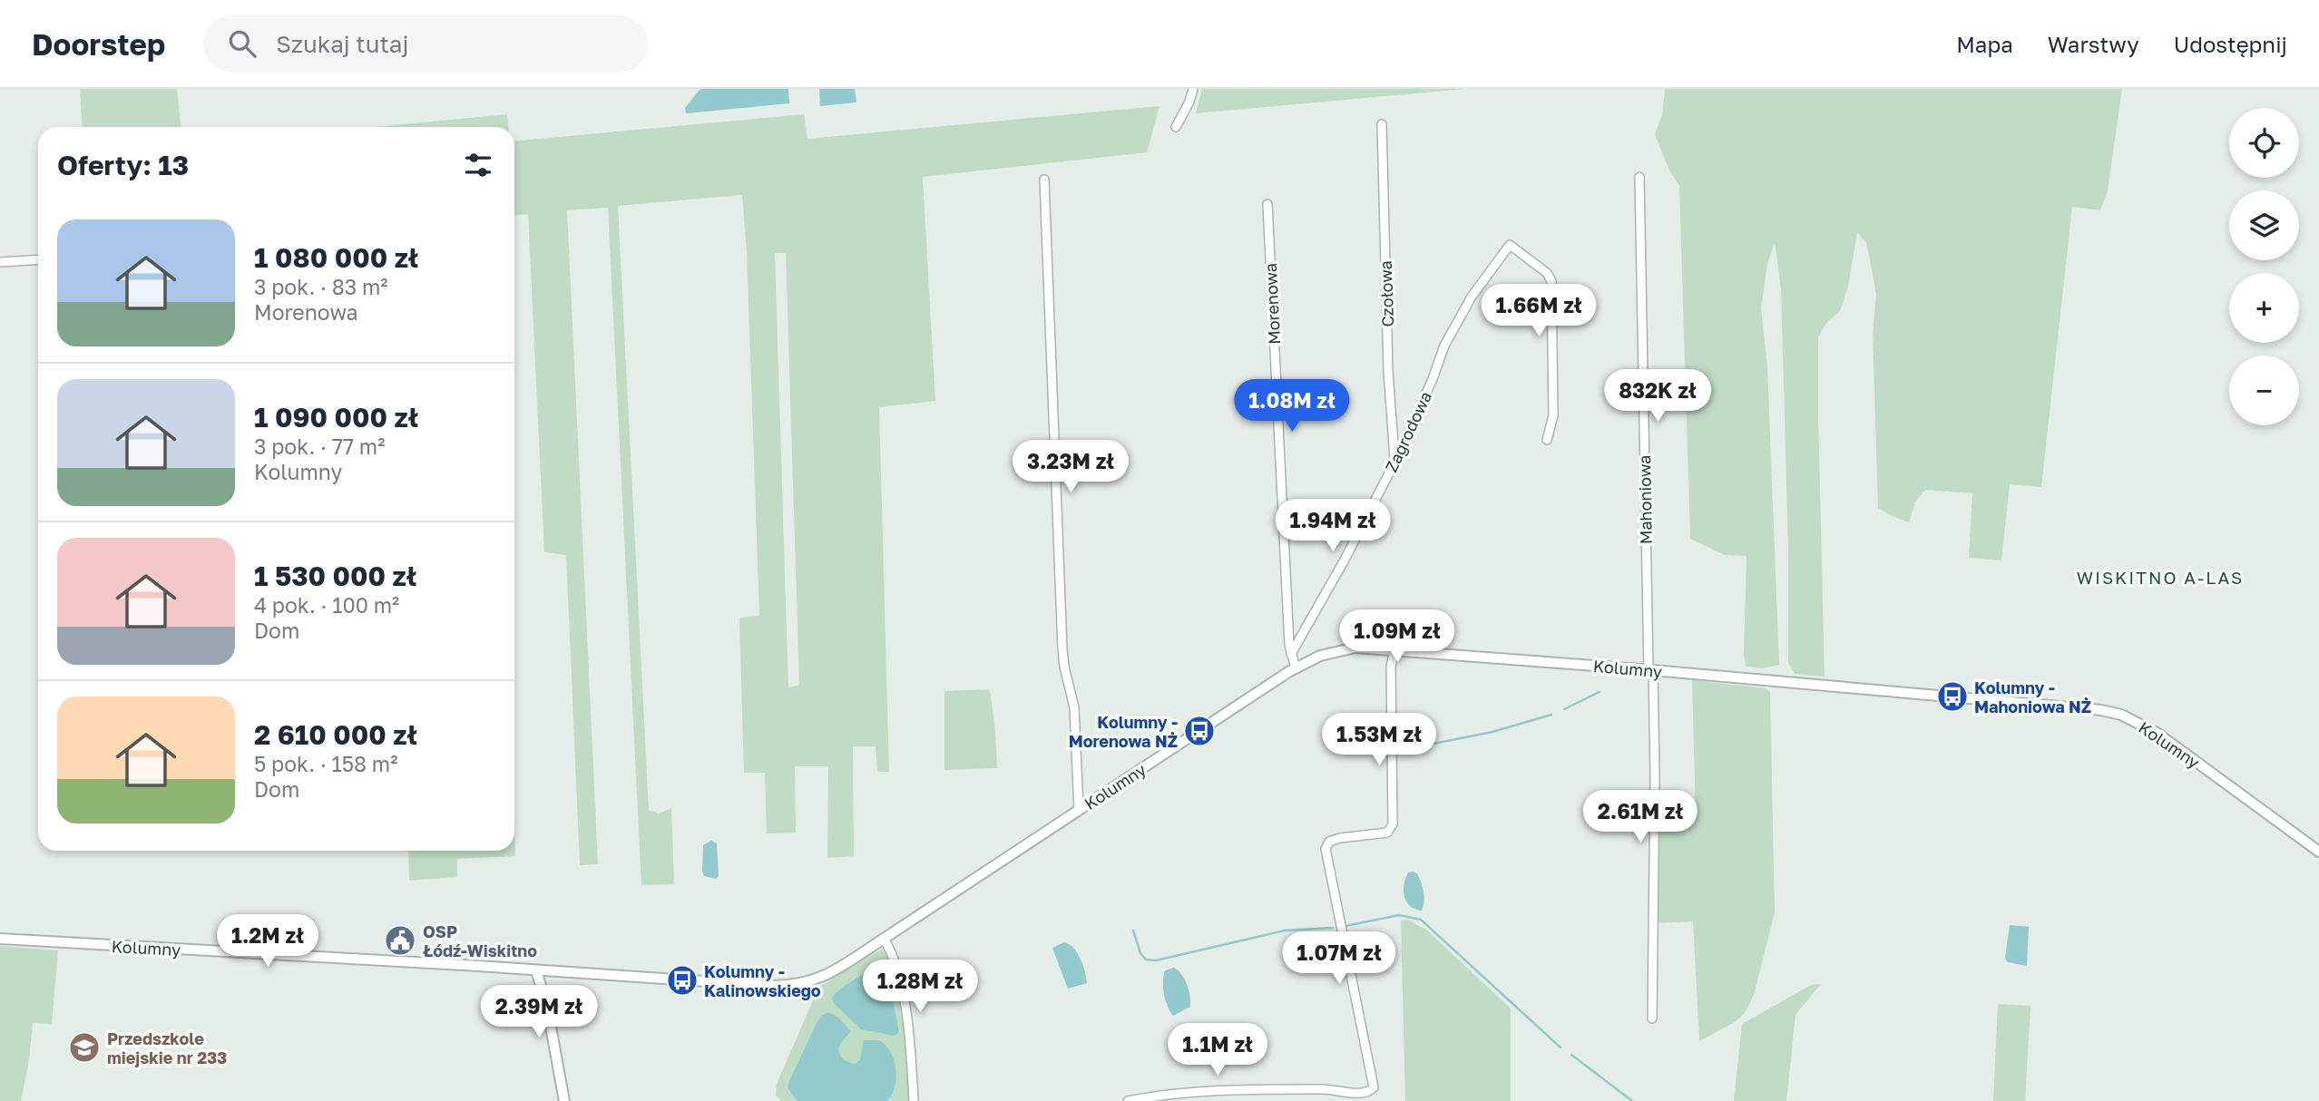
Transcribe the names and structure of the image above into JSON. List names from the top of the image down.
{
  "streets": {
    "street": [
      "Czołowa",
      "Morenowa",
      "Zagrodowa",
      "Mahoniowa",
      "Kolumny"
    ]
  },
  "crossings": [
    ["Czołowa", "Zagrodowa"],
    ["Morenowa", "Zagrodowa"],
    ["Morenowa", "Kolumny"],
    ["Mahoniowa", "Kolumny"]
  ],
  "districts": ["WISKITNO A-LAS"],
  "places": {
    "bus stop": ["Kolumny - Mahoniowa NŻ", "Kolumny - Morenowa NŻ", "Kolumny - Kalinowskiego"],
    "public building": ["OSP Łódź-Wiskitno"],
    "school or university": ["Przedszkole miejskie nr 233"]
  },
  "page": {
    "header": "Doorstep",
    "search": "Szukaj tutaj",
    "nav": ["Mapa", "Warstwy", "Udostępnij"],
    "map_buttons": ["+", "−"],
    "heading": "Oferty: 13",
    "list": [
      {
        "name": "1 080 000 zł",
        "note": "3 pok. · 83 m² · Morenowa"
      },
      {
        "name": "1 090 000 zł",
        "note": "3 pok. · 77 m² · Kolumny"
      },
      {
        "name": "1 530 000 zł",
        "note": "4 pok. · 100 m² · Dom"
      },
      {
        "name": "2 610 000 zł",
        "note": "5 pok. · 158 m² · Dom"
      }
    ],
    "price": [
      "1.66M zł",
      "832K zł",
      "1.08M zł",
      "3.23M zł",
      "1.94M zł",
      "1.09M zł",
      "1.53M zł",
      "2.61M zł",
      "1.2M zł",
      "1.07M zł",
      "1.28M zł",
      "2.39M zł",
      "1.1M zł"
    ]
  }
}
